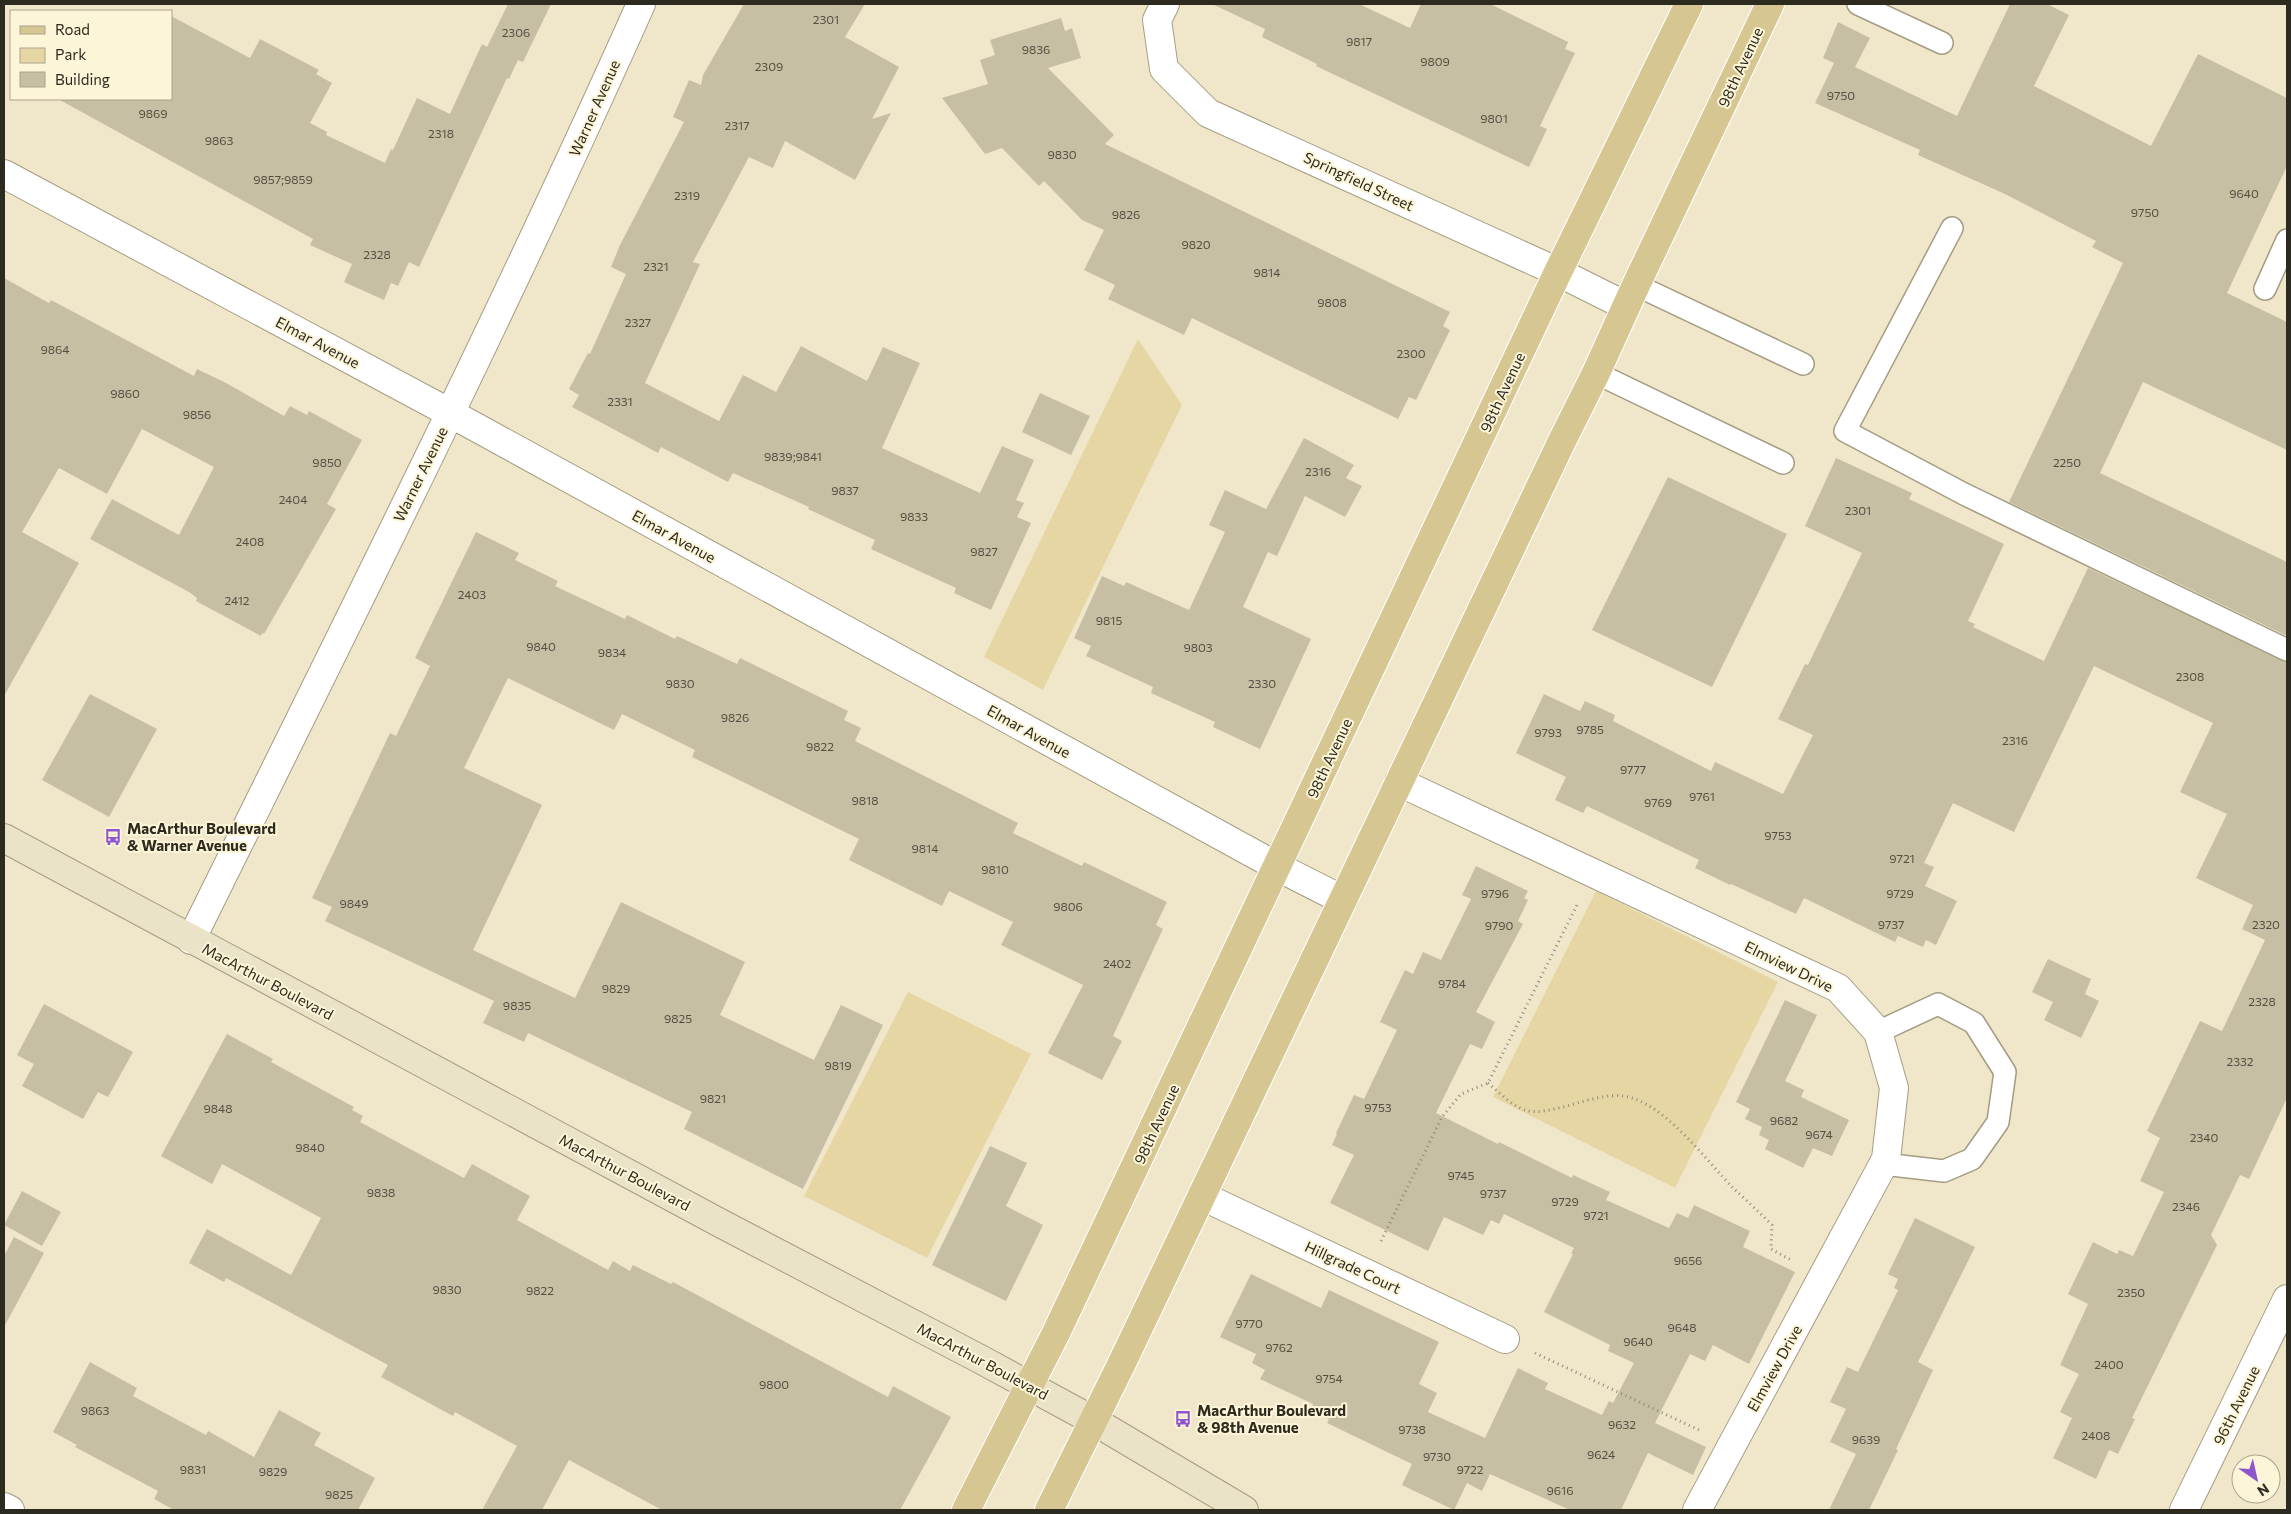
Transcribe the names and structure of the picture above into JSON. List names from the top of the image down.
{
  "streets": {
    "main road": ["98th Avenue", "MacArthur Boulevard"],
    "street": [
      "Warner Avenue",
      "Springfield Street",
      "Elmar Avenue",
      "Elmview Drive",
      "Hillgrade Court",
      "96th Avenue"
    ]
  },
  "crossings": [
    ["98th Avenue", "Springfield Street"],
    ["98th Avenue", "Elmar Avenue"],
    ["98th Avenue", "Elmview Drive"],
    ["98th Avenue", "MacArthur Boulevard"],
    ["98th Avenue", "Hillgrade Court"],
    ["Warner Avenue", "Elmar Avenue"],
    ["Warner Avenue", "MacArthur Boulevard"]
  ],
  "places": {
    "bus stop": ["MacArthur Boulevard & Warner Avenue", "MacArthur Boulevard & 98th Avenue"]
  },
  "house_numbers": [
    "2301",
    "2306",
    "9817",
    "9836",
    "9809",
    "2309",
    "9750",
    "9869",
    "9801",
    "2317",
    "2318",
    "9863",
    "9830",
    "9857;9859",
    "9640",
    "2319",
    "9750",
    "9826",
    "9820",
    "2328",
    "2321",
    "9814",
    "9808",
    "2327",
    "9864",
    "2300",
    "9860",
    "2331",
    "9856",
    "9839;9841",
    "9850",
    "2250",
    "2316",
    "9837",
    "2404",
    "2301",
    "9833",
    "2408",
    "9827",
    "2403",
    "2412",
    "9815",
    "9840",
    "9803",
    "9834",
    "2308",
    "9830",
    "2330",
    "9826",
    "9785",
    "9793",
    "2316",
    "9822",
    "9777",
    "9761",
    "9818",
    "9769",
    "9753",
    "9814",
    "9721",
    "9810",
    "9796",
    "9729",
    "9849",
    "9806",
    "9737",
    "2320",
    "9790",
    "2402",
    "9784",
    "9829",
    "2328",
    "9835",
    "9825",
    "2332",
    "9819",
    "9821",
    "9753",
    "9848",
    "9682",
    "9674",
    "2340",
    "9840",
    "9745",
    "9838",
    "9737",
    "9729",
    "2346",
    "9721",
    "9656",
    "9830",
    "9822",
    "2350",
    "9770",
    "9648",
    "9640",
    "9762",
    "2400",
    "9754",
    "9800",
    "9863",
    "9632",
    "9738",
    "2408",
    "9639",
    "9624",
    "9730",
    "9831",
    "9722",
    "9829",
    "9616",
    "9825"
  ],
  "legend": ["Road", "Park", "Building"],
  "north": "bottom right"
}
